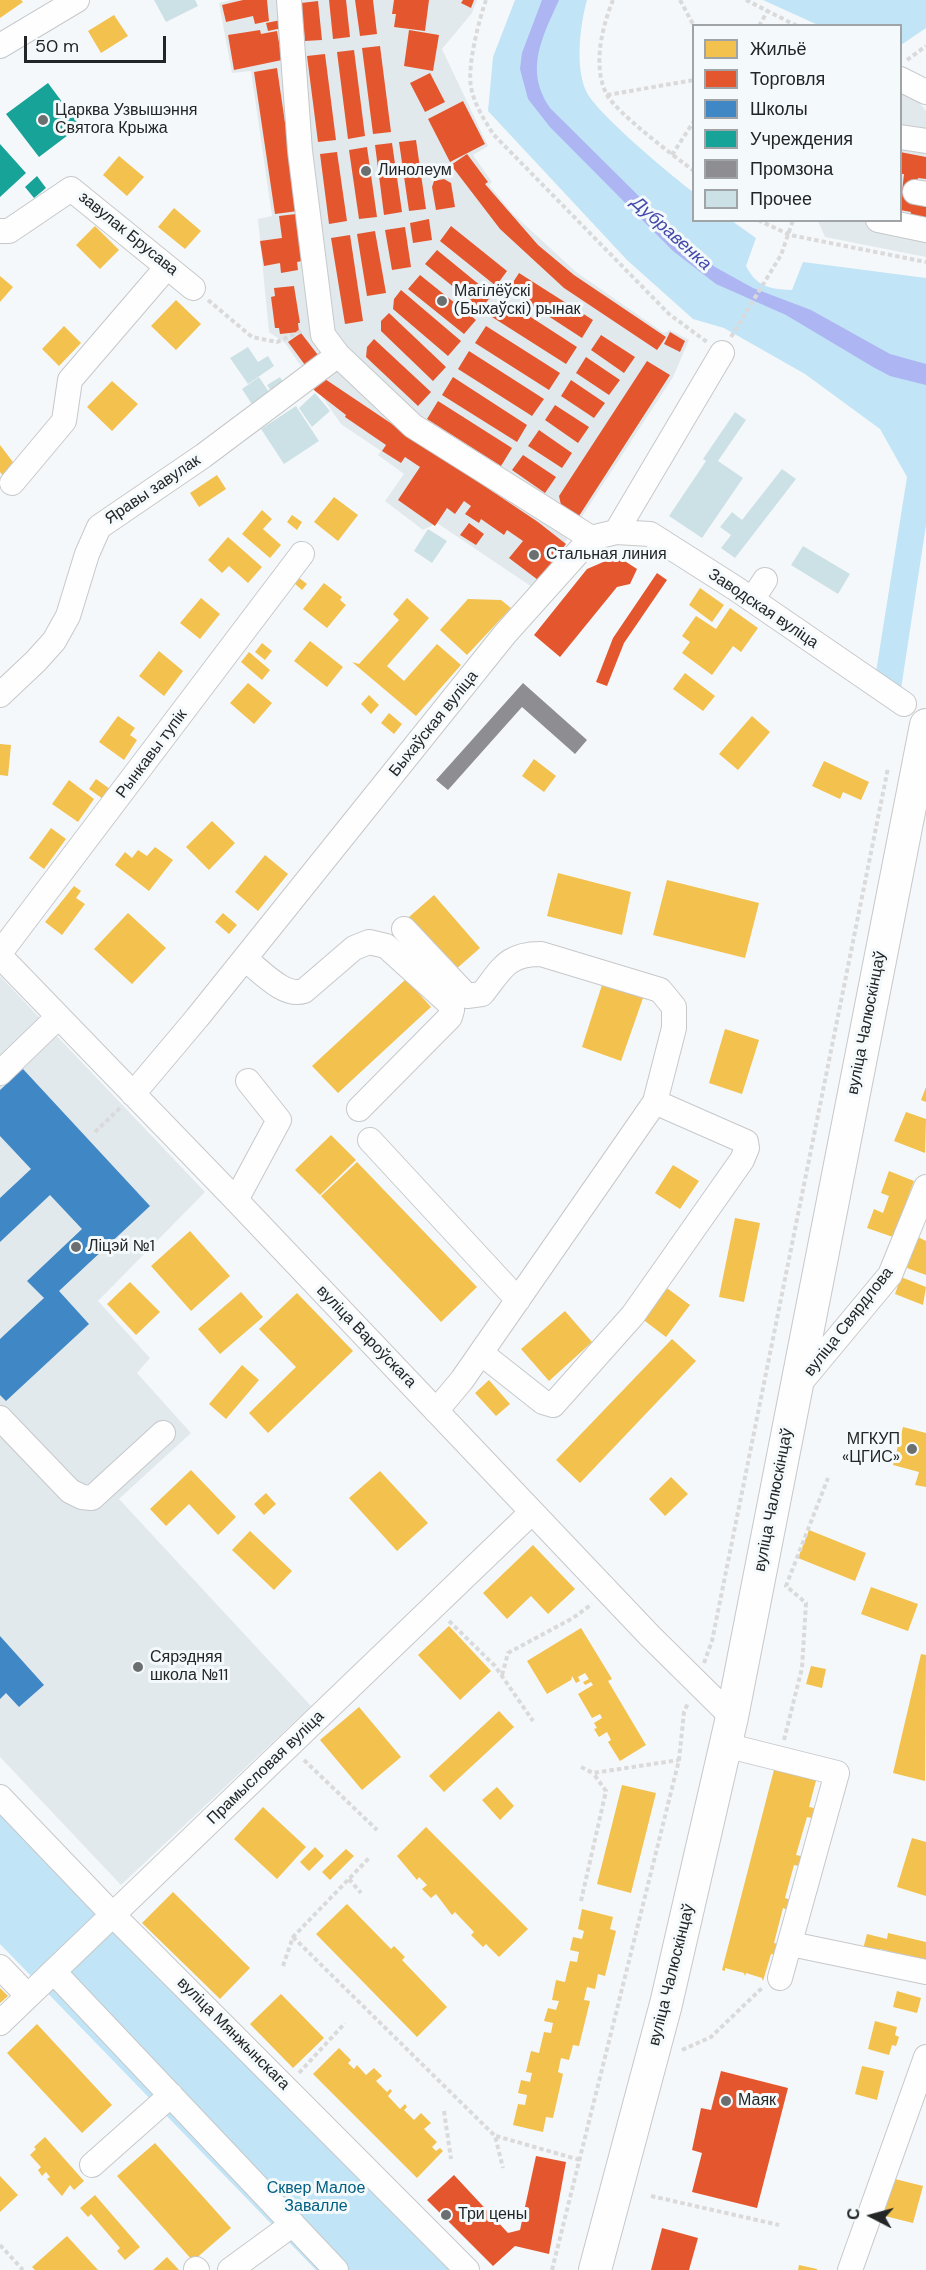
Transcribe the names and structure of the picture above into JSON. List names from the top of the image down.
{
  "streets": {
    "main road": ["вуліца Чалюскінцаў"],
    "street": [
      "завулак Брусава",
      "Яравы завулак",
      "Заводская вуліца",
      "Быхаўская вуліца",
      "Рынкавы тупік",
      "вуліца Свярдлова",
      "вуліца Вароўскага",
      "Прамысловая вуліца",
      "вуліца Мянжынскага"
    ]
  },
  "crossings": [
    ["Заводская вуліца", "вуліца Чалюскінцаў"],
    ["Быхаўская вуліца", "вуліца Вароўскага"],
    ["Рынкавы тупік", "вуліца Вароўскага"],
    ["вуліца Чалюскінцаў", "вуліца Свярдлова"],
    ["вуліца Чалюскінцаў", "вуліца Вароўскага"],
    ["вуліца Вароўскага", "Прамысловая вуліца"],
    ["Прамысловая вуліца", "вуліца Мянжынскага"]
  ],
  "water": ["Дубравенка"],
  "parks": ["Сквер Малое Завалле"],
  "places": [
    "Царква Узвышэння Святога Крыжа",
    "Линолеум",
    "Магілёўскі (Быхаўскі) рынак",
    "Стальная линия",
    "Ліцэй №1",
    "МГКУП «ЦГИС»",
    "Сярэдняя школа №11",
    "Маяк",
    "Три цены"
  ],
  "legend": [
    "Жильё",
    "Торговля",
    "Школы",
    "Учреждения",
    "Промзона",
    "Прочее"
  ],
  "scale_bar": "50 m",
  "north": "left"
}
